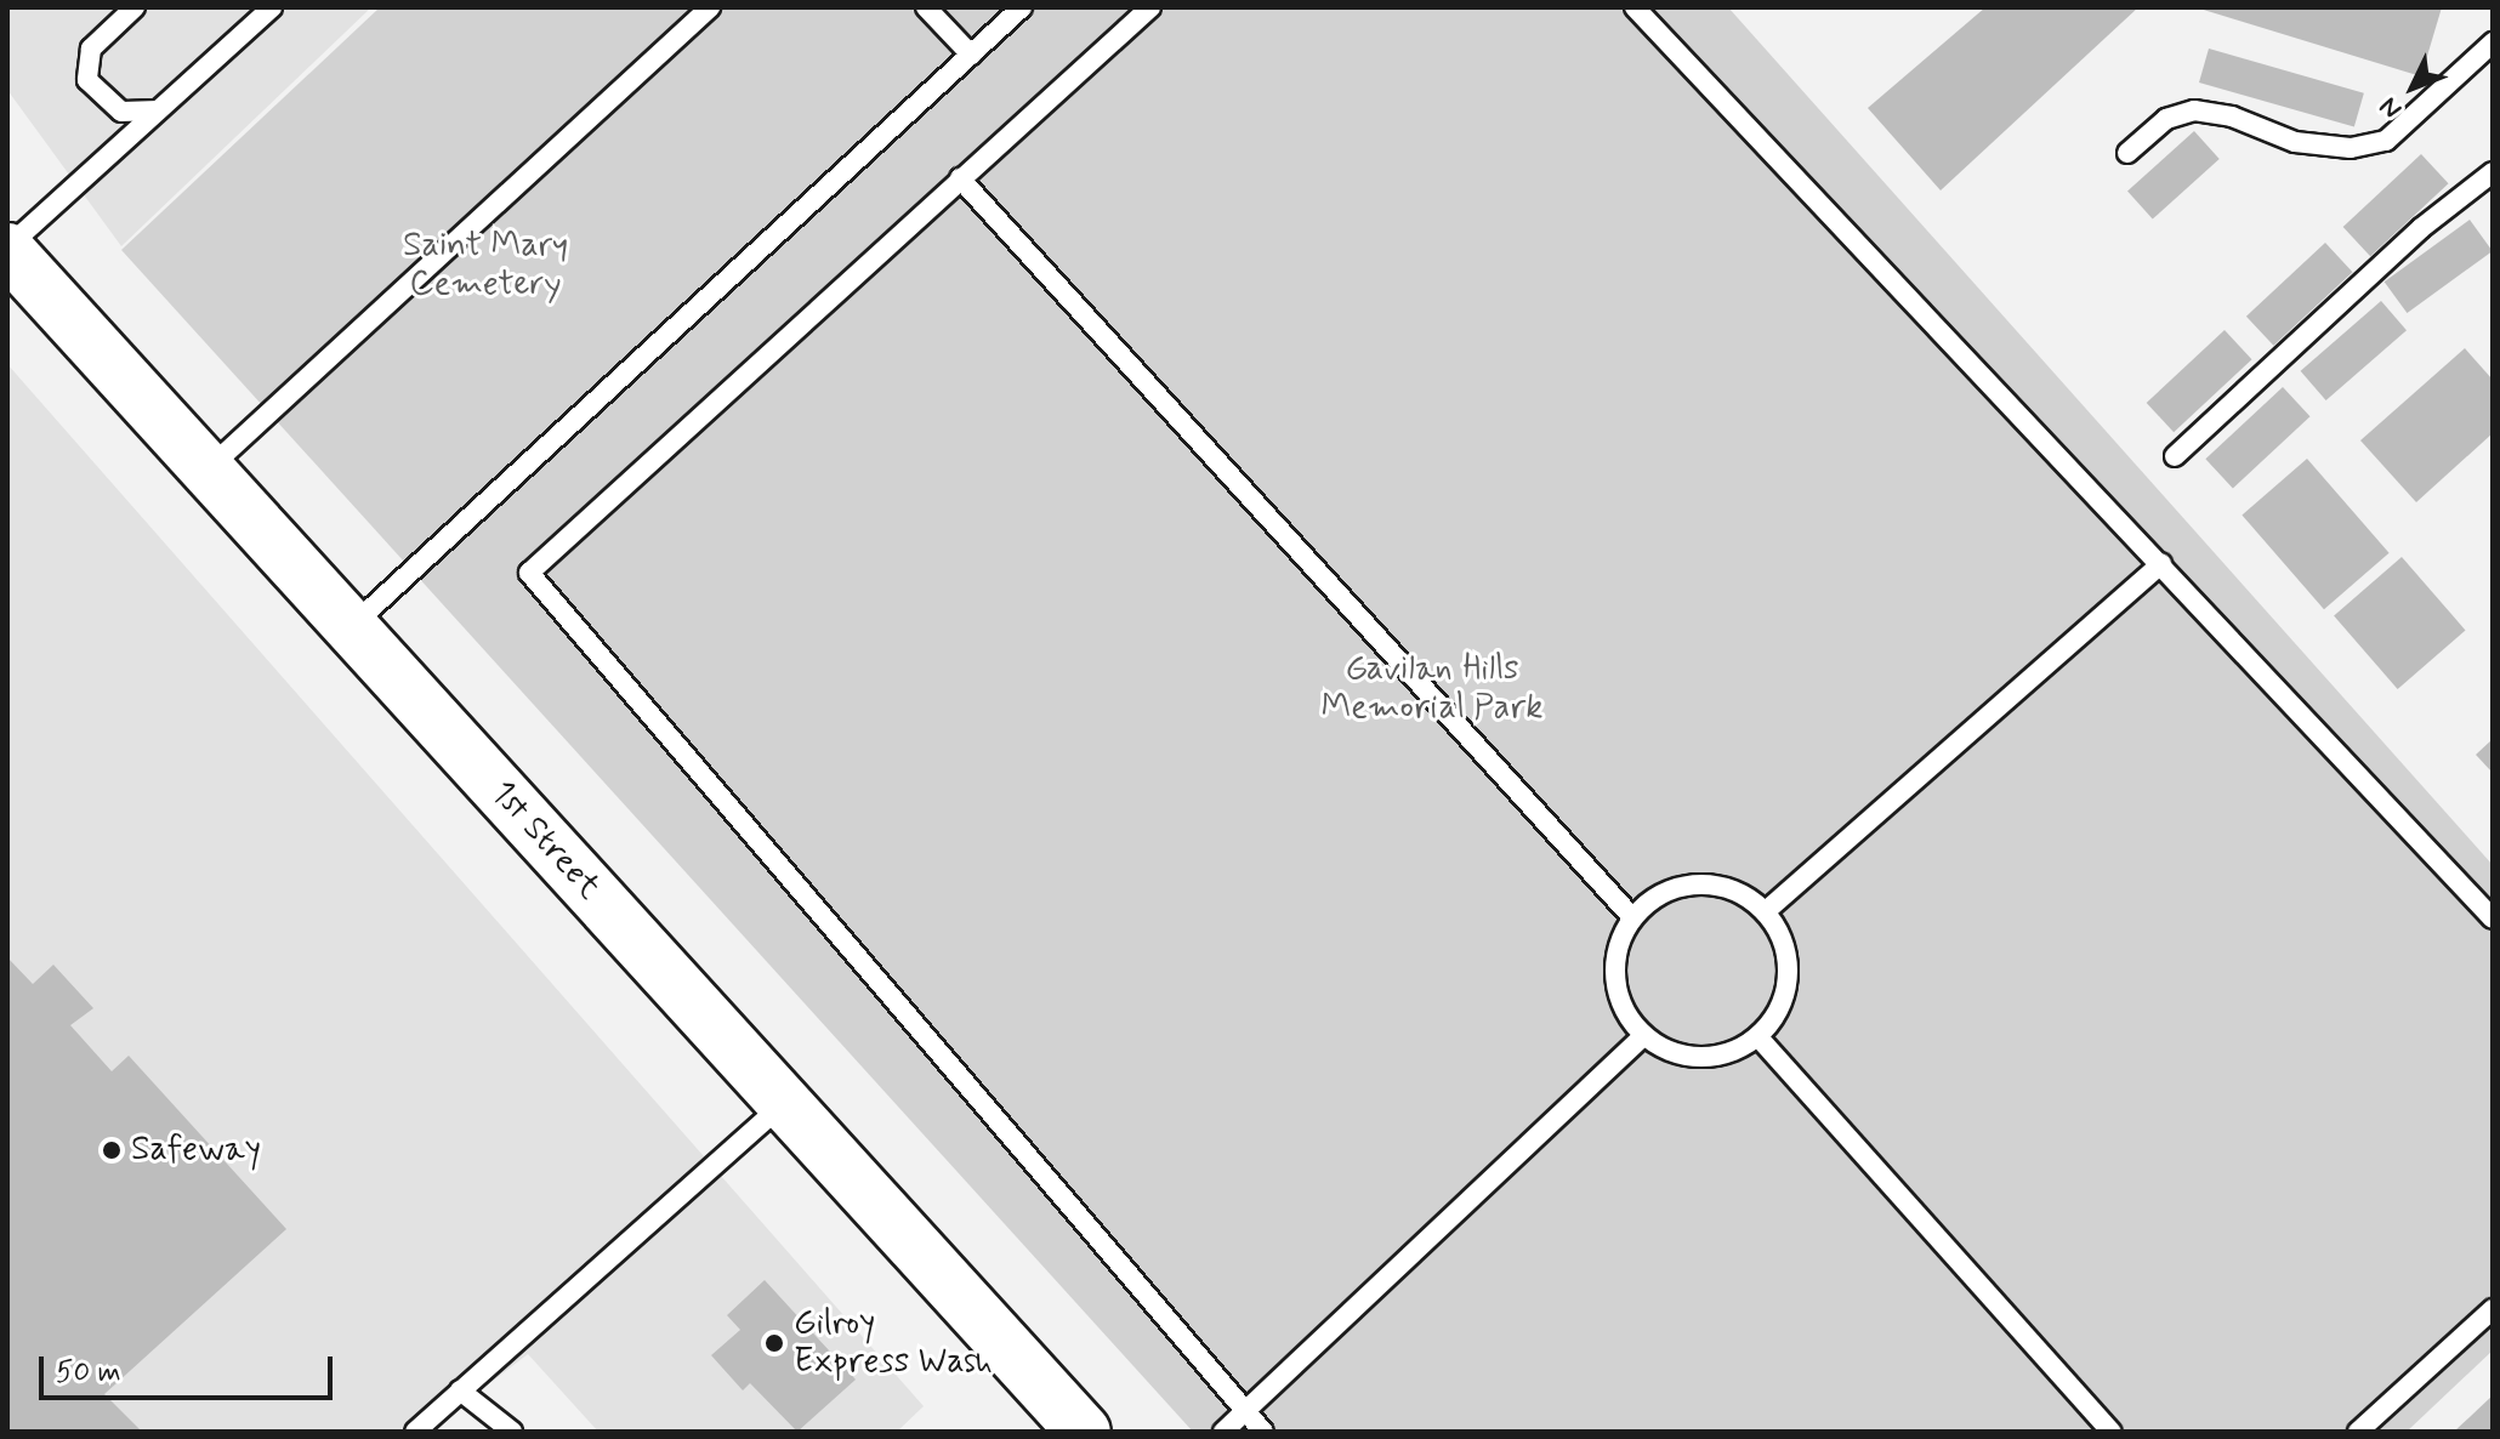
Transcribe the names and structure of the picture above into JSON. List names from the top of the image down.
{
  "streets": {
    "main road": ["1st Street"]
  },
  "parks": ["Saint Mary Cemetery", "Gavilan Hills Memorial Park"],
  "places": ["Safeway", "Gilroy Express Wash"],
  "scale_bar": "50 m",
  "north": "bottom left"
}
